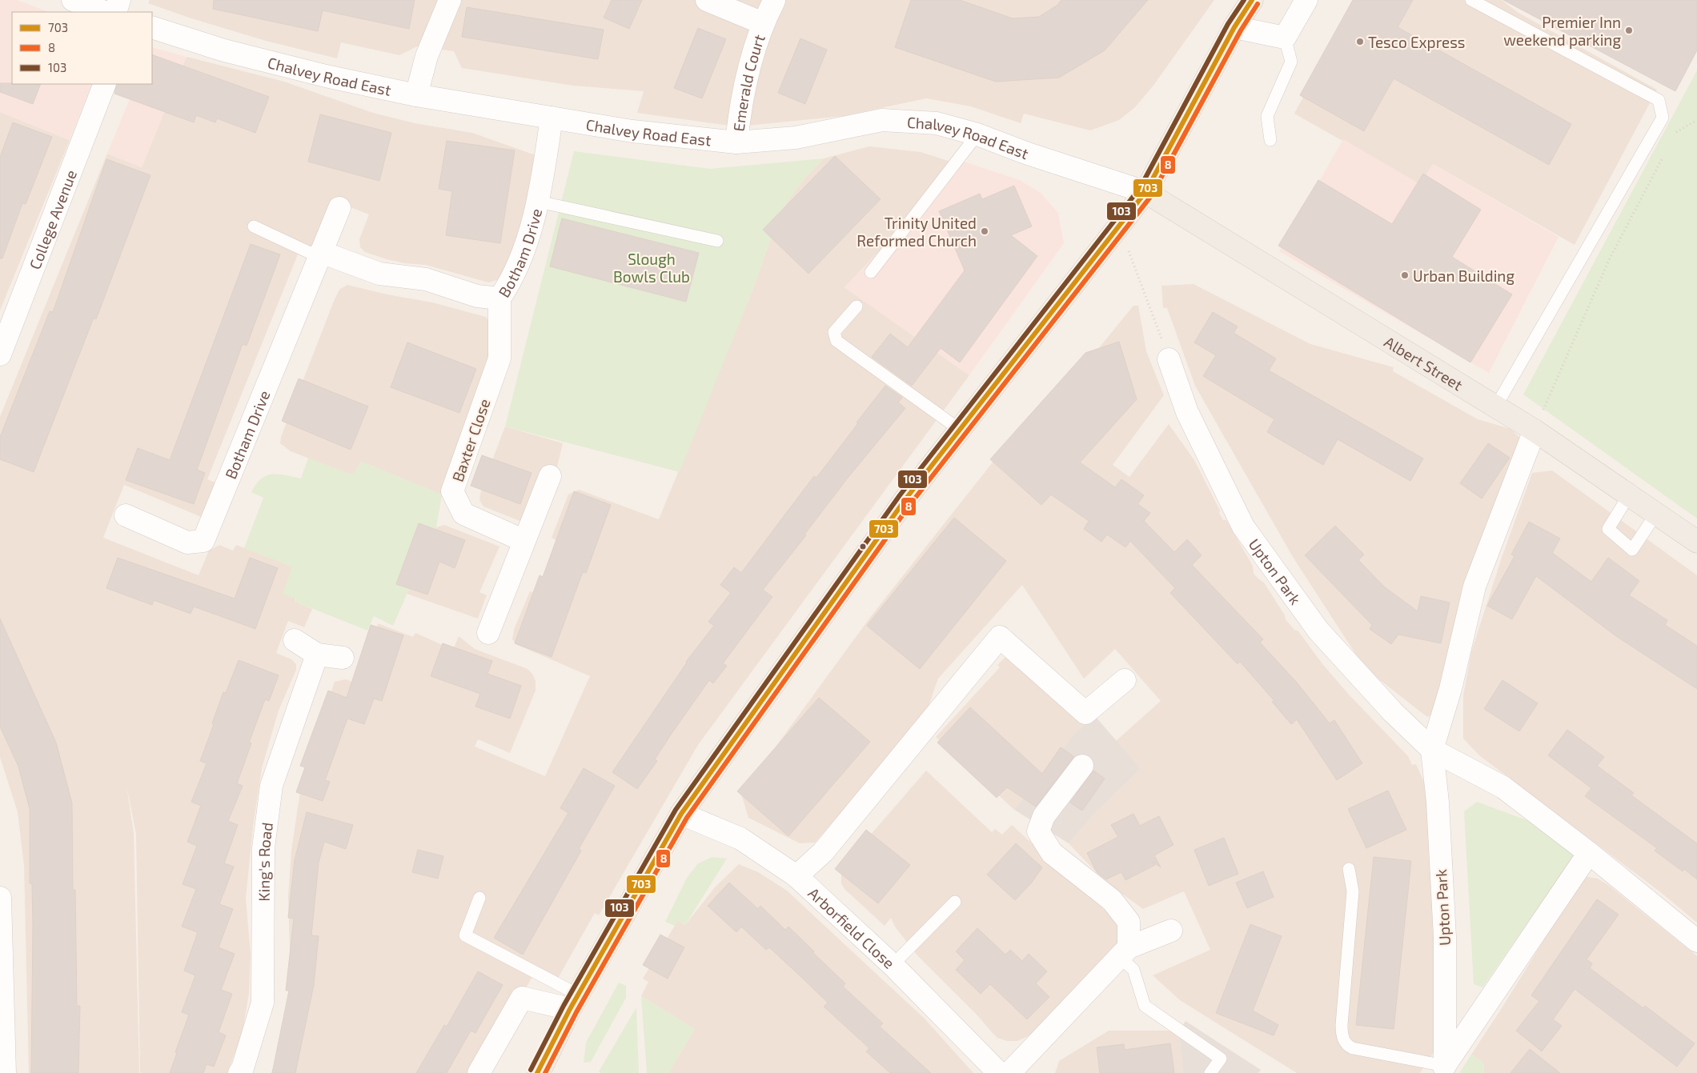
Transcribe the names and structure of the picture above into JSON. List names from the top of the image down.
{
  "streets": {
    "main road": ["Albert Street"],
    "street": [
      "Chalvey Road East",
      "Emerald Court",
      "College Avenue",
      "Botham Drive",
      "Baxter Close",
      "Upton Park",
      "King's Road",
      "Arborfield Close"
    ]
  },
  "crossings": [
    ["Chalvey Road East", "Emerald Court"],
    ["Chalvey Road East", "Botham Drive"],
    ["Chalvey Road East", "Albert Street"],
    ["Botham Drive", "Baxter Close"]
  ],
  "parks": ["Slough Bowls Club"],
  "places": [
    "Premier Inn weekend parking",
    "Tesco Express",
    "Trinity United Reformed Church",
    "Urban Building"
  ],
  "lines": ["transit line 703", "transit line 103", "transit line 8"],
  "legend": ["703", "8", "103"]
}
